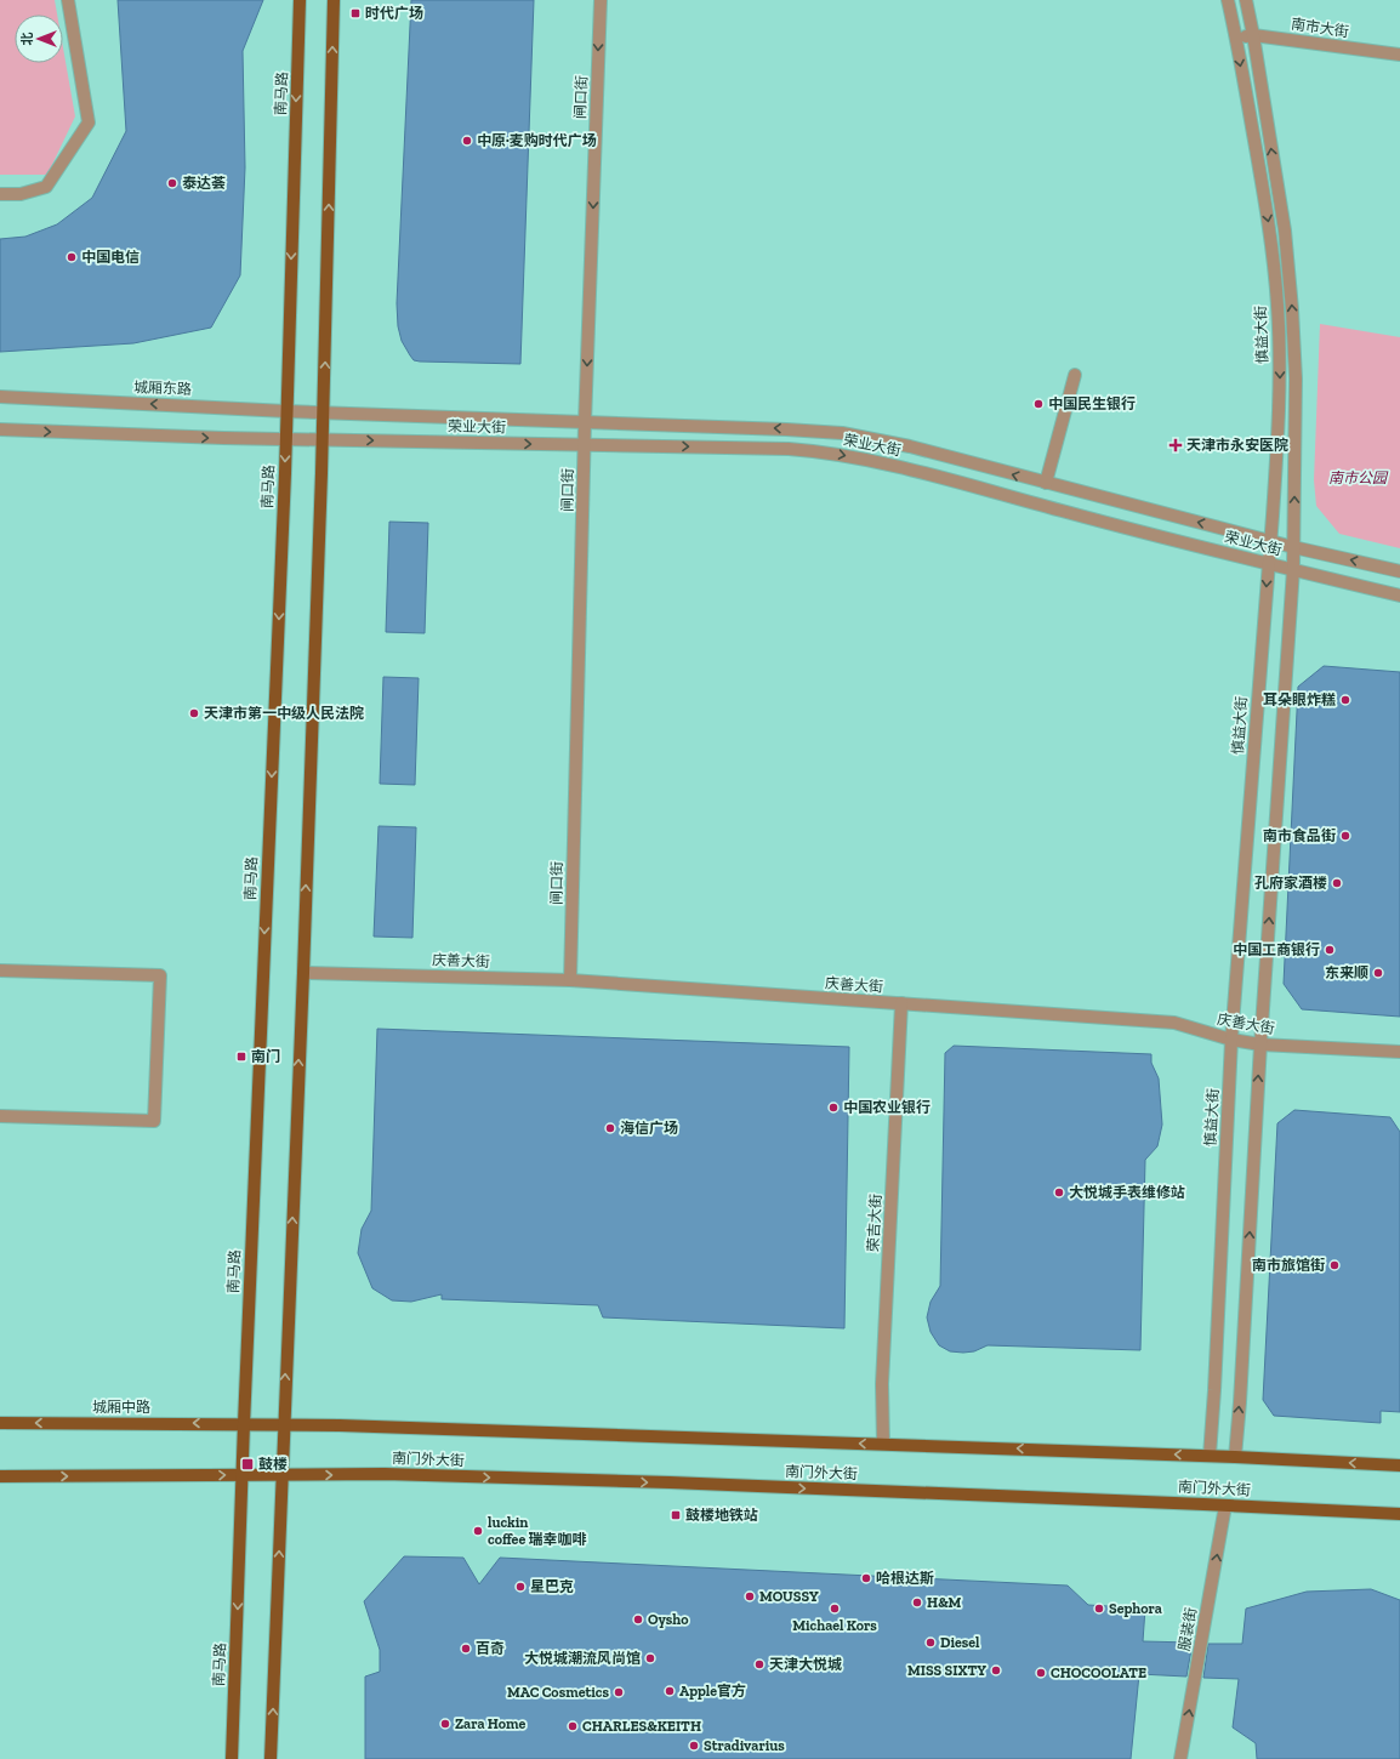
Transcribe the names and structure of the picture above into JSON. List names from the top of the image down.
{
  "streets": {
    "main road": ["南马路", "城厢中路", "南门外大街"],
    "street": [
      "南市大街",
      "闸口街",
      "慎益大街",
      "城厢东路",
      "荣业大街",
      "庆善大街",
      "荣吉大街",
      "服装街"
    ]
  },
  "crossings": [
    ["南市大街", "慎益大街"],
    ["南马路", "城厢东路"],
    ["南马路", "城厢中路"],
    ["南马路", "南门外大街"],
    ["闸口街", "荣业大街"],
    ["闸口街", "庆善大街"],
    ["慎益大街", "荣业大街"],
    ["慎益大街", "庆善大街"],
    ["城厢东路", "荣业大街"],
    ["庆善大街", "荣吉大街"],
    ["南门外大街", "服装街"]
  ],
  "one_way": ["闸口街", "服装街"],
  "parks": ["南市公园"],
  "places": {
    "transit": [
      "时代广场",
      "南门",
      "鼓楼",
      "鼓楼地铁站"
    ],
    "other": [
      "中原·麦购时代广场",
      "泰达荟",
      "中国电信",
      "中国民生银行",
      "耳朵眼炸糕",
      "天津市第一中级人民法院",
      "南市食品街",
      "孔府家酒楼",
      "中国工商银行",
      "东来顺",
      "中国农业银行",
      "海信广场",
      "大悦城手表维修站",
      "南市旅馆街",
      "luckin coffee 瑞幸咖啡",
      "哈根达斯",
      "星巴克",
      "MOUSSY",
      "H&M",
      "Michael Kors",
      "Sephora",
      "Oysho",
      "Diesel",
      "百奇",
      "大悦城潮流风尚馆",
      "天津大悦城",
      "MISS SIXTY",
      "CHOCOOLATE",
      "Apple官方",
      "MAC Cosmetics",
      "Zara Home",
      "CHARLES&KEITH",
      "Stradivarius"
    ],
    "health": ["天津市永安医院"]
  },
  "north": "left"
}
